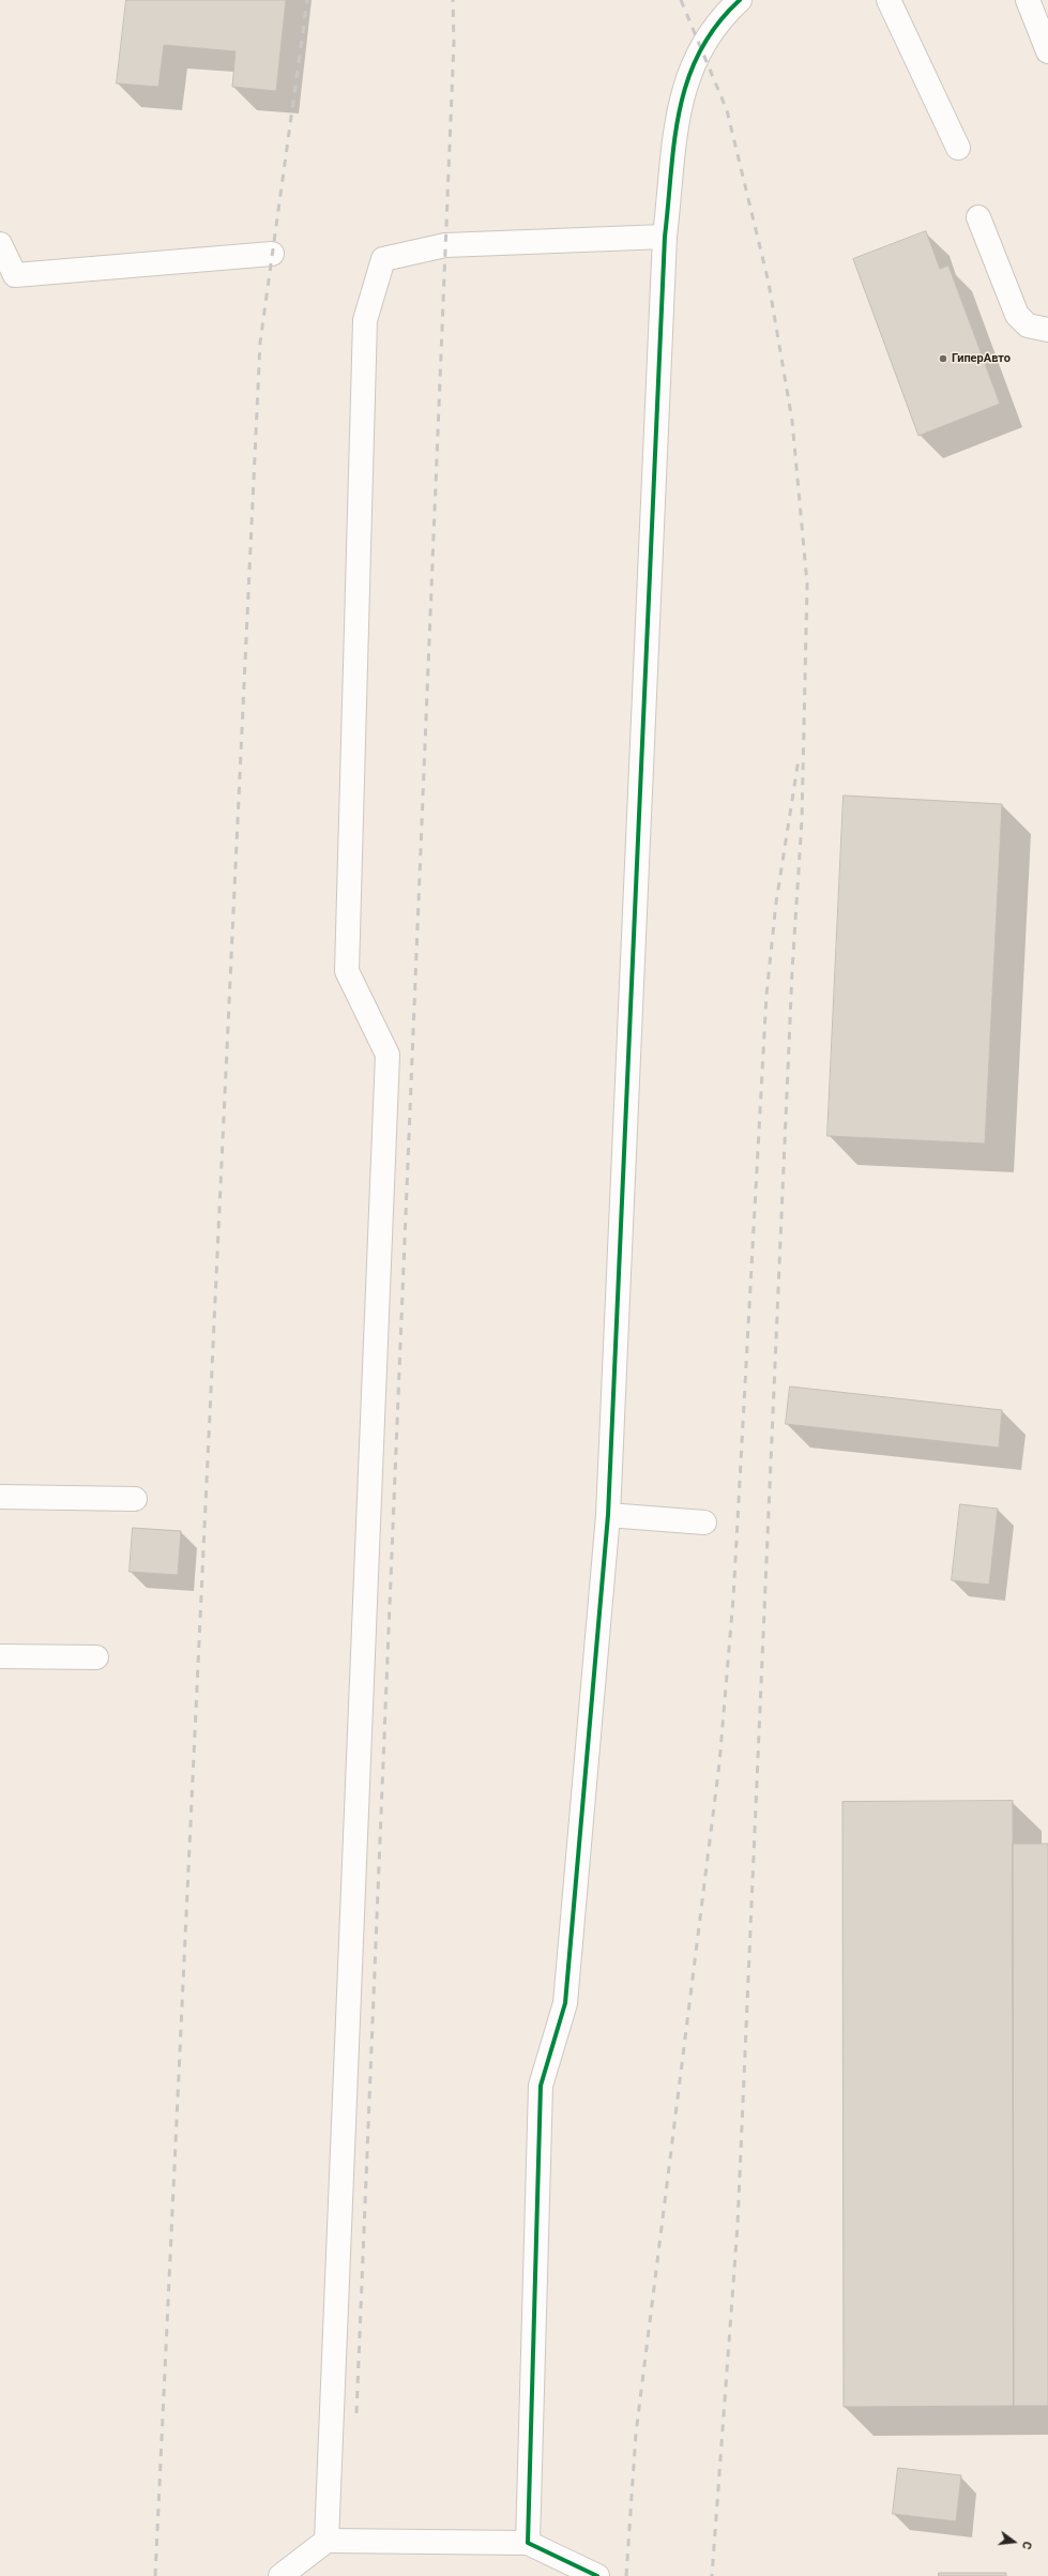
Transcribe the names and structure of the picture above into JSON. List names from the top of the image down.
{
  "places": ["ГиперАвто"],
  "north": "right"
}
